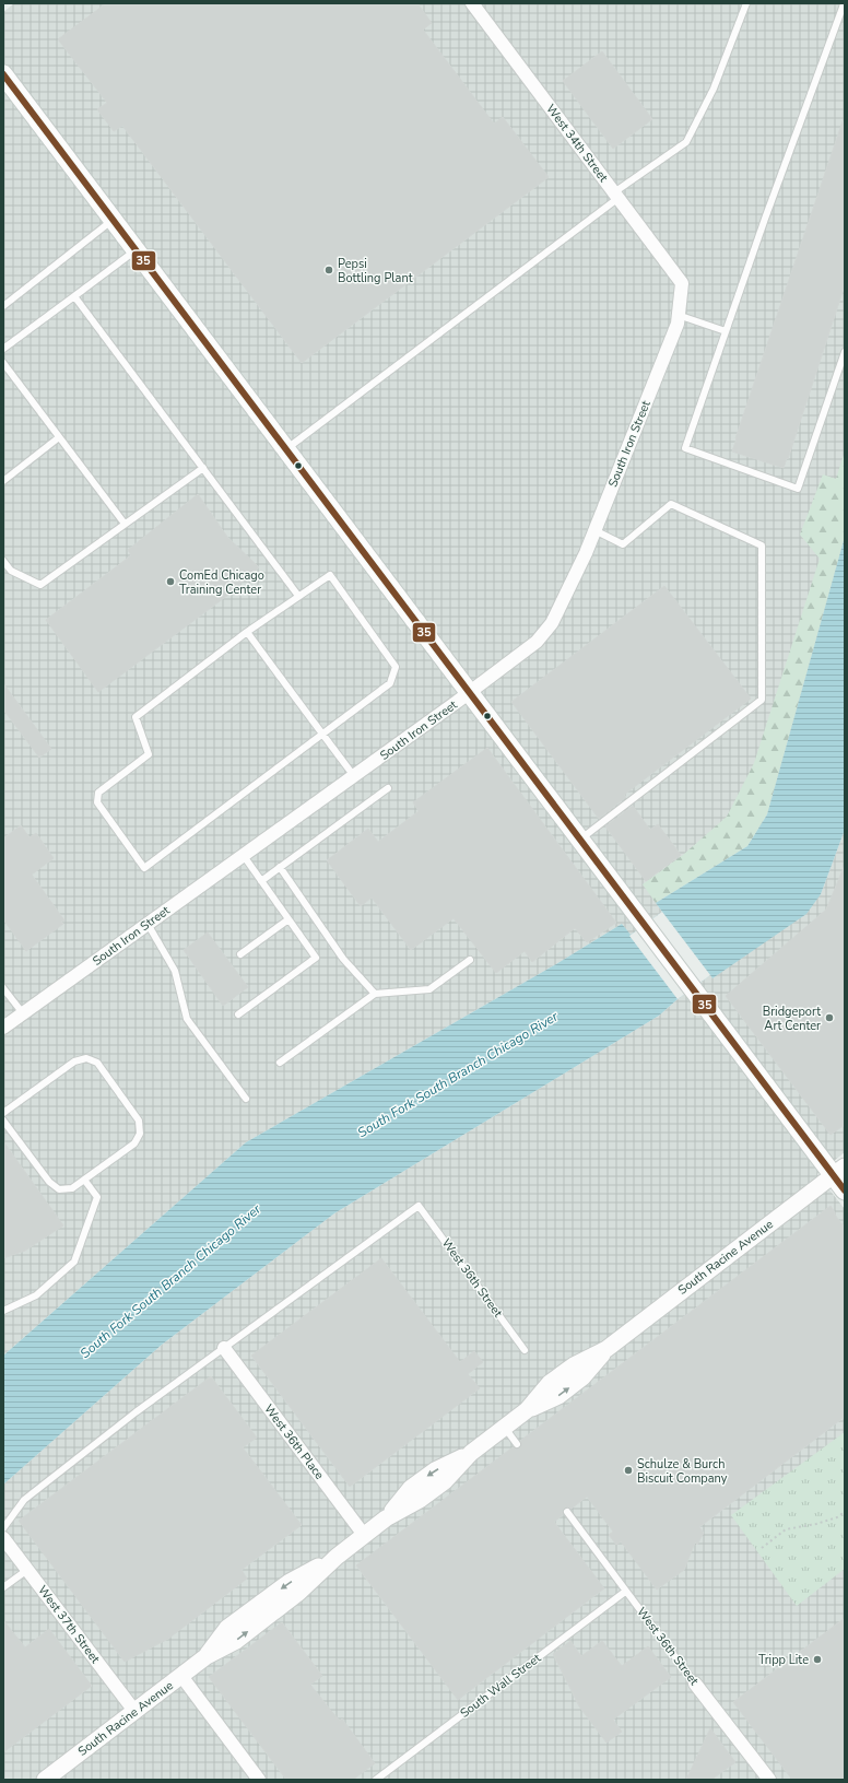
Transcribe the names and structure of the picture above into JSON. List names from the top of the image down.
{
  "streets": {
    "street": [
      "West 34th Street",
      "South Iron Street",
      "South Racine Avenue",
      "West 36th Street",
      "West 36th Place",
      "West 37th Street"
    ],
    "lane": ["South Wall Street"]
  },
  "crossings": [
    ["West 34th Street", "South Iron Street"],
    ["South Racine Avenue", "West 36th Place"],
    ["South Racine Avenue", "West 37th Street"],
    ["West 36th Street", "West 36th Place"],
    ["West 36th Street", "South Wall Street"]
  ],
  "water": ["South Fork South Branch Chicago River"],
  "places": [
    "Pepsi Bottling Plant",
    "ComEd Chicago Training Center",
    "Bridgeport Art Center",
    "Schulze & Burch Biscuit Company",
    "Tripp Lite"
  ],
  "lines": ["transit line 35"]
}
